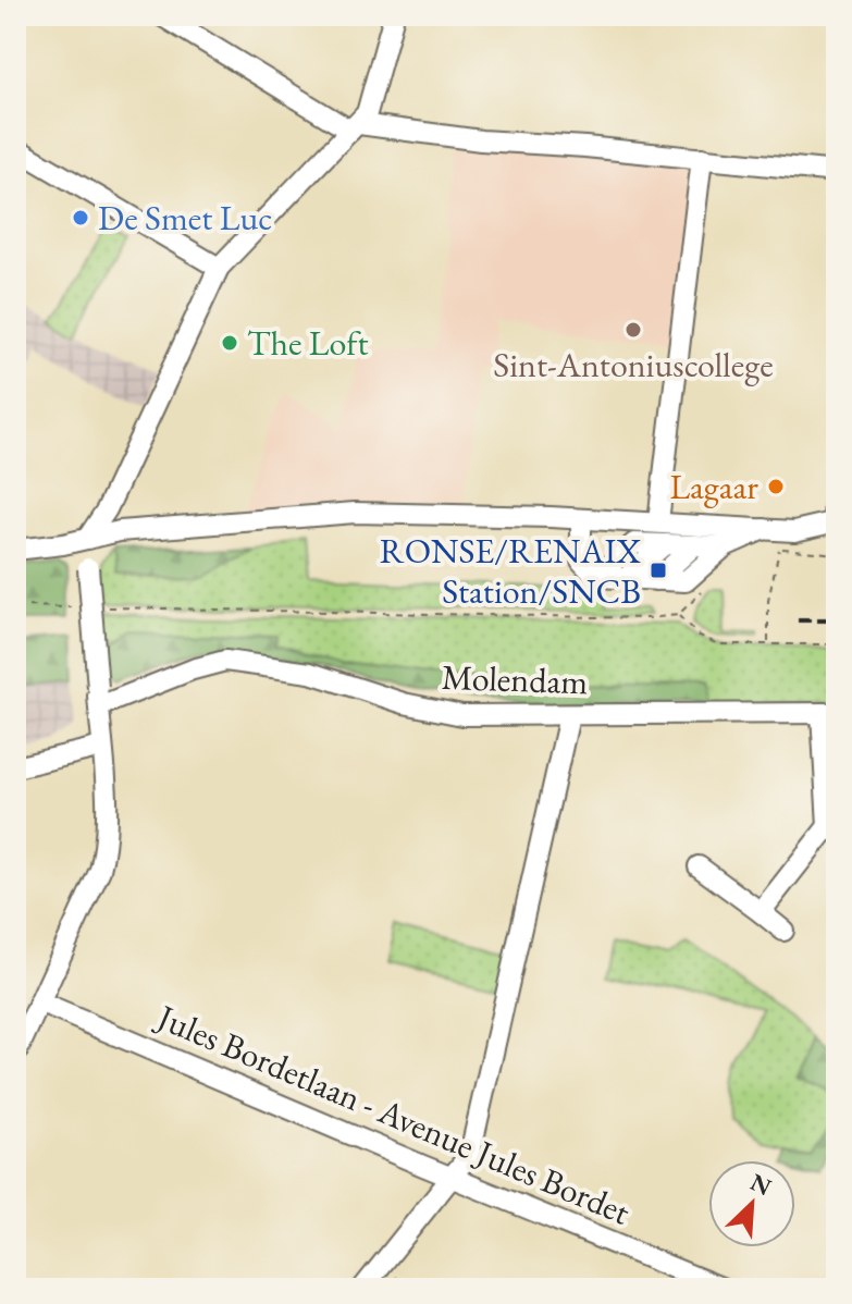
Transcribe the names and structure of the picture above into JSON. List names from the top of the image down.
{
  "streets": {
    "street": ["Molendam", "Jules Bordetlaan - Avenue Jules Bordet"]
  },
  "places": {
    "other": [
      "De Smet Luc",
      "Sint-Antoniuscollege",
      "The Loft",
      "Lagaar"
    ],
    "transit": ["RONSE/RENAIX Station/SNCB"]
  },
  "north": "top right"
}
